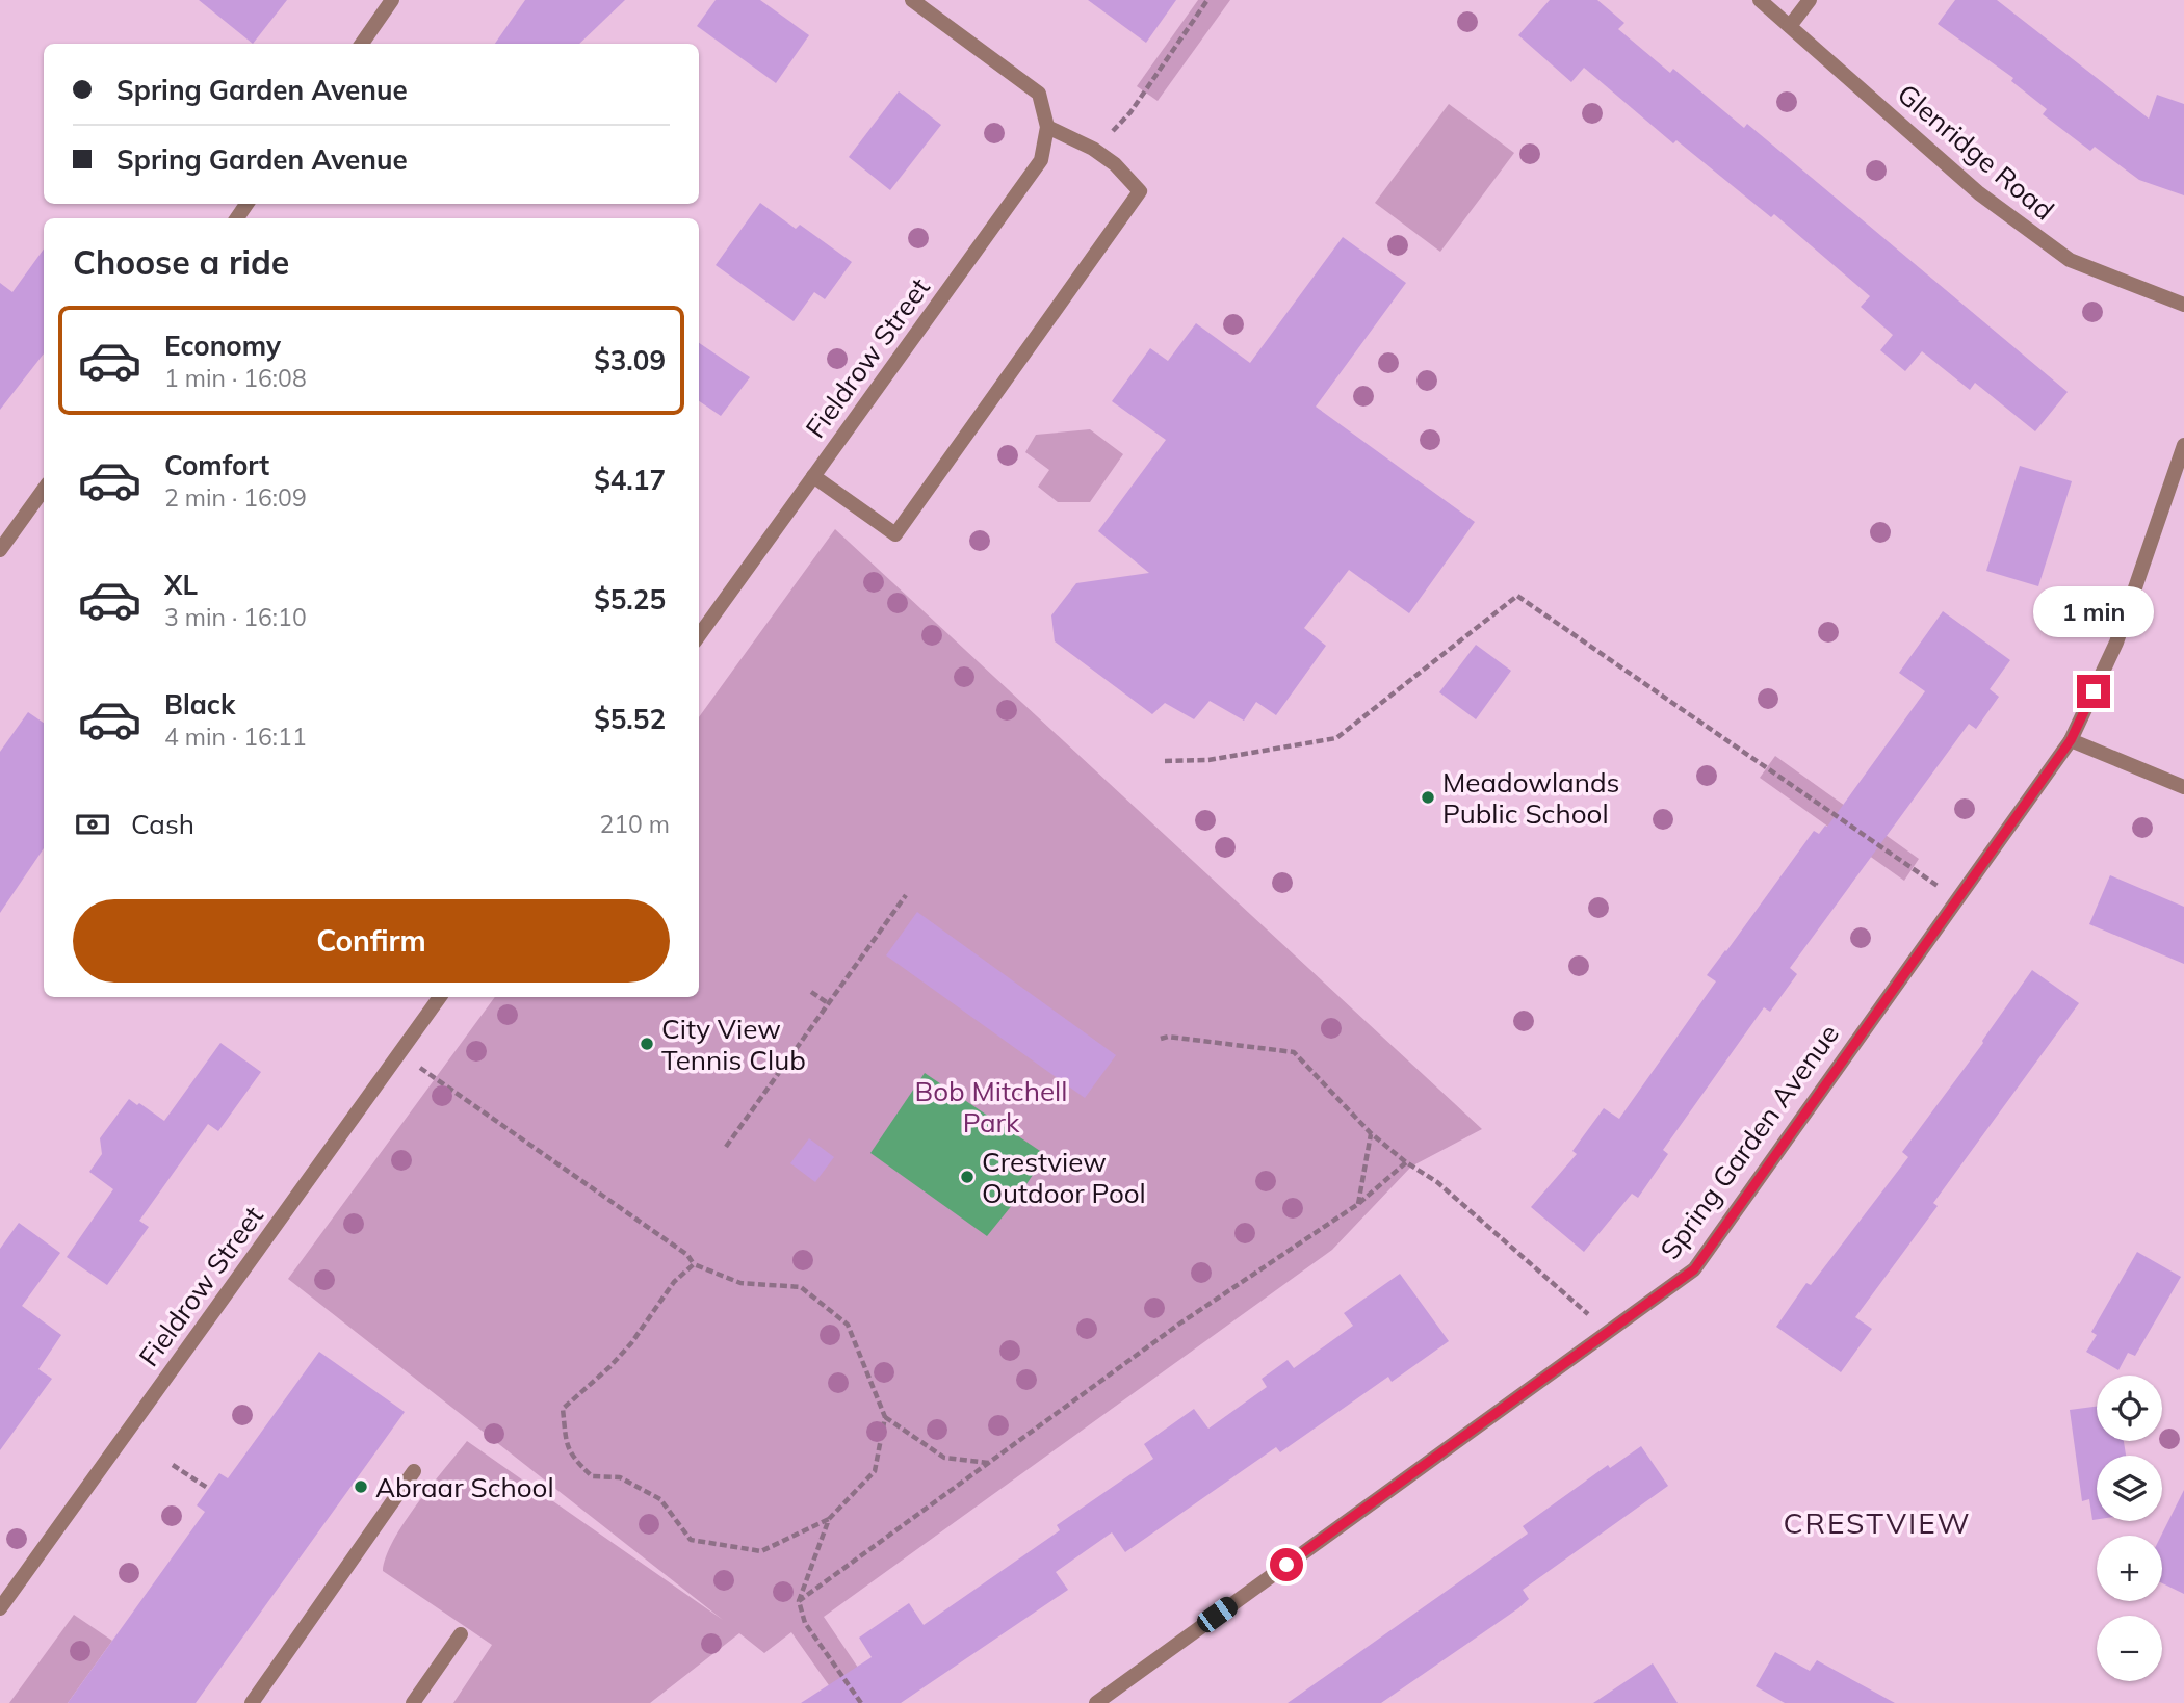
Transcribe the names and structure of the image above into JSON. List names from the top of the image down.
{
  "streets": {
    "street": ["Glenridge Road", "Fieldrow Street", "Spring Garden Avenue"]
  },
  "districts": ["CRESTVIEW"],
  "parks": ["Bob Mitchell Park"],
  "places": [
    "Meadowlands Public School",
    "City View Tennis Club",
    "Crestview Outdoor Pool",
    "Abraar School"
  ],
  "page": {
    "banner": ["Spring Garden Avenue", "Spring Garden Avenue"],
    "heading": "Choose a ride",
    "list": [
      {
        "name": "Economy",
        "note": "1 min · 16:08",
        "value": "$3.09"
      },
      {
        "name": "Comfort",
        "note": "2 min · 16:09",
        "value": "$4.17"
      },
      {
        "name": "XL",
        "note": "3 min · 16:10",
        "value": "$5.25"
      },
      {
        "name": "Black",
        "note": "4 min · 16:11",
        "value": "$5.52"
      }
    ],
    "bubble": "1 min",
    "pay": ["Cash", "210 m"],
    "buttons": "Confirm",
    "map_buttons": ["+", "−"]
  }
}
